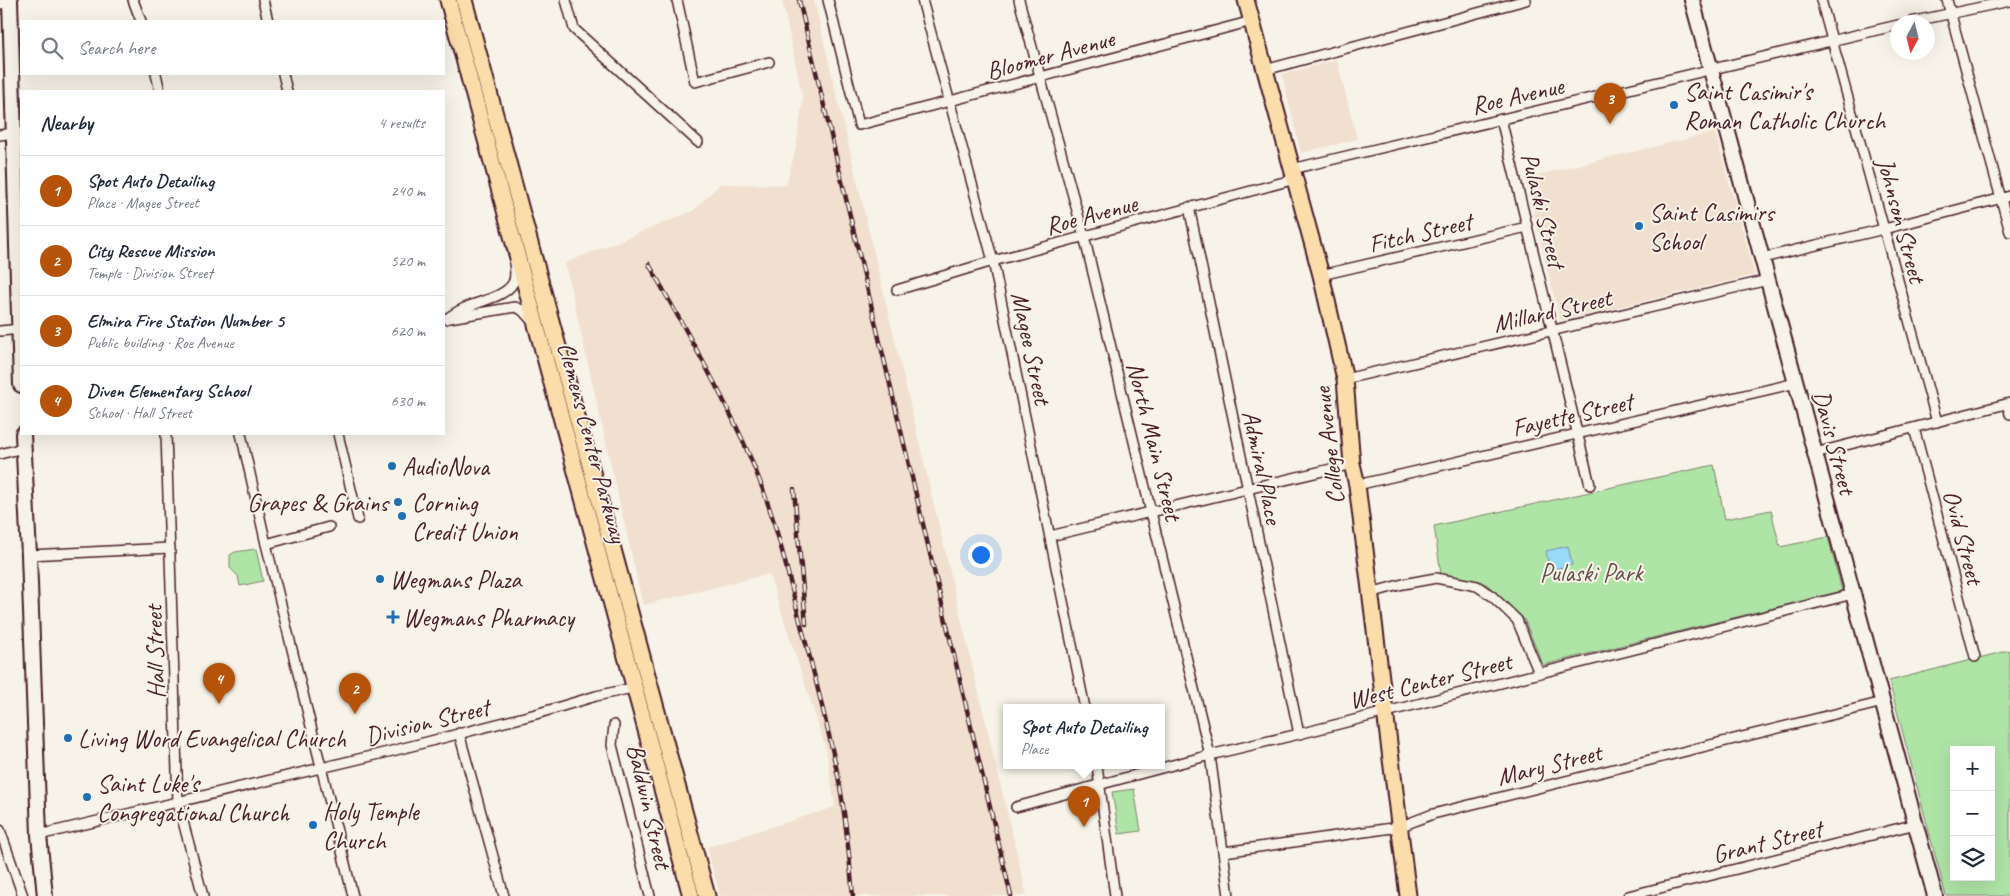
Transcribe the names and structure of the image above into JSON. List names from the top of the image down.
{
  "streets": {
    "main road": ["Clemens Center Parkway", "College Avenue"],
    "street": [
      "Bloomer Avenue",
      "Roe Avenue",
      "Pulaski Street",
      "Johnson Street",
      "Fitch Street",
      "Millard Street",
      "Magee Street",
      "Fayette Street",
      "North Main Street",
      "Davis Street",
      "Admiral Place",
      "Ovid Street",
      "Hall Street",
      "West Center Street",
      "Division Street",
      "Mary Street",
      "Baldwin Street",
      "Grant Street"
    ]
  },
  "crossings": [
    ["Bloomer Avenue", "Magee Street"],
    ["Bloomer Avenue", "North Main Street"],
    ["Bloomer Avenue", "College Avenue"],
    ["Roe Avenue", "Pulaski Street"],
    ["Roe Avenue", "Johnson Street"],
    ["Roe Avenue", "Magee Street"],
    ["Roe Avenue", "North Main Street"],
    ["Roe Avenue", "Davis Street"],
    ["Roe Avenue", "College Avenue"],
    ["Roe Avenue", "Admiral Place"],
    ["Pulaski Street", "Fitch Street"],
    ["Pulaski Street", "Millard Street"],
    ["Pulaski Street", "Fayette Street"],
    ["Fitch Street", "College Avenue"],
    ["Millard Street", "Davis Street"],
    ["Millard Street", "College Avenue"],
    ["Fayette Street", "Davis Street"],
    ["Fayette Street", "College Avenue"],
    ["North Main Street", "West Center Street"],
    ["North Main Street", "Mary Street"],
    ["Clemens Center Parkway", "Division Street"],
    ["Davis Street", "West Center Street"],
    ["Davis Street", "Mary Street"],
    ["Davis Street", "Grant Street"],
    ["College Avenue", "West Center Street"],
    ["College Avenue", "Mary Street"],
    ["Admiral Place", "West Center Street"],
    ["Hall Street", "Division Street"]
  ],
  "parks": ["Pulaski Park"],
  "places": {
    "other": [
      "Saint Casimir's Roman Catholic Church",
      "Saint Casimirs School",
      "AudioNova",
      "Grapes & Grains",
      "Corning Credit Union",
      "Wegmans Plaza",
      "Living Word Evangelical Church",
      "Saint Luke's Congregational Church",
      "Holy Temple Church"
    ],
    "health": ["Wegmans Pharmacy"]
  },
  "north": "bottom",
  "page": {
    "search": "Search here",
    "pins": [
      "3",
      "4",
      "2",
      "1"
    ],
    "heading": ["Nearby", "4 results"],
    "list": [
      {
        "mark": "1",
        "name": "Spot Auto Detailing",
        "note": "Place · Magee Street",
        "value": "240 m"
      },
      {
        "mark": "2",
        "name": "City Rescue Mission",
        "note": "Temple · Division Street",
        "value": "520 m"
      },
      {
        "mark": "3",
        "name": "Elmira Fire Station Number 5",
        "note": "Public building · Roe Avenue",
        "value": "620 m"
      },
      {
        "mark": "4",
        "name": "Diven Elementary School",
        "note": "School · Hall Street",
        "value": "630 m"
      }
    ],
    "popup": ["Spot Auto Detailing", "Place"],
    "map_buttons": ["+", "−"]
  }
}
